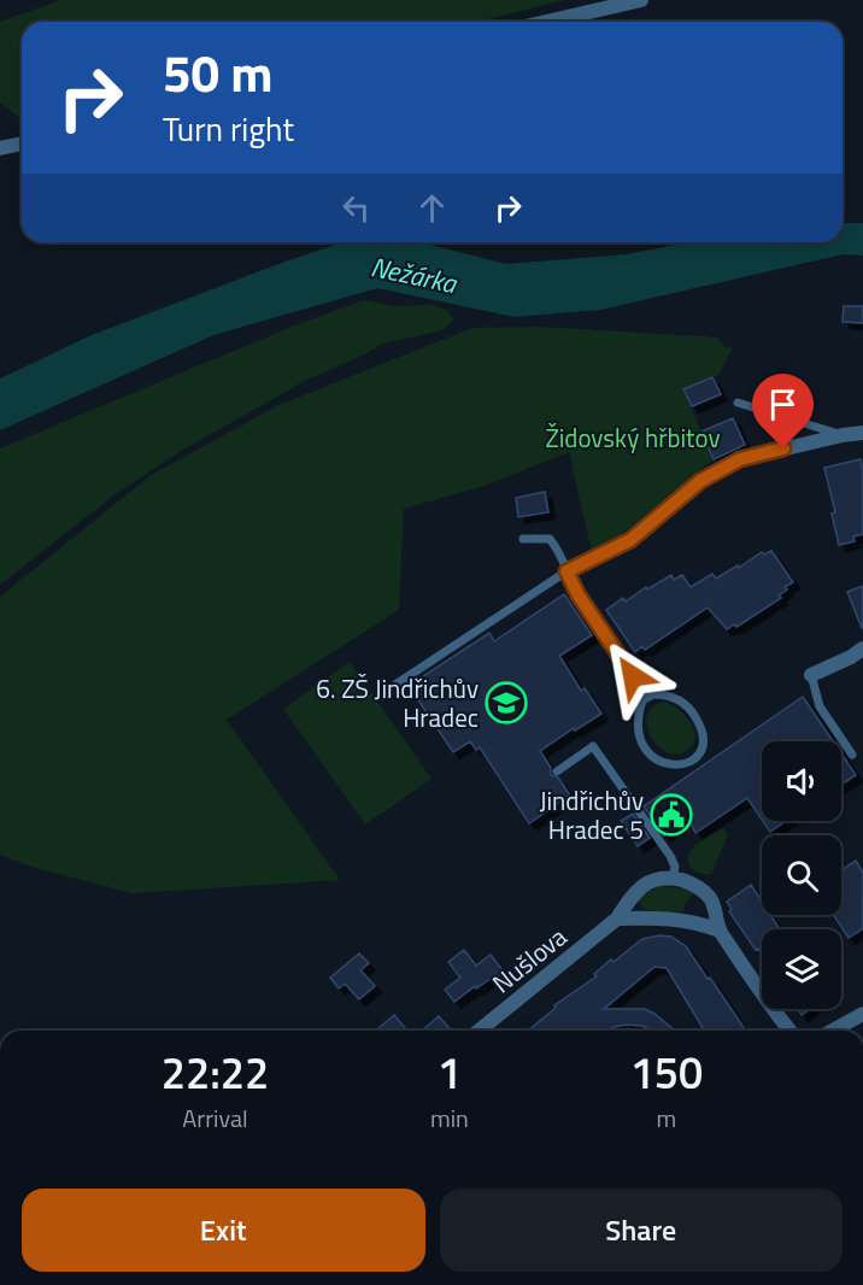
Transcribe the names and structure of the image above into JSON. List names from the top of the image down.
{
  "streets": {
    "street": ["Nušlova"]
  },
  "water": ["Nežárka"],
  "parks": ["Židovský hřbitov"],
  "places": {
    "school or university": ["6. ZŠ Jindřichův Hradec"],
    "public building": ["Jindřichův Hradec 5"]
  },
  "page": {
    "turn": ["50 m", "Turn right"],
    "eta": [
      "22:22",
      "Arrival",
      "1",
      "min",
      "150",
      "m"
    ],
    "buttons": ["Exit", "Share"]
  }
}
